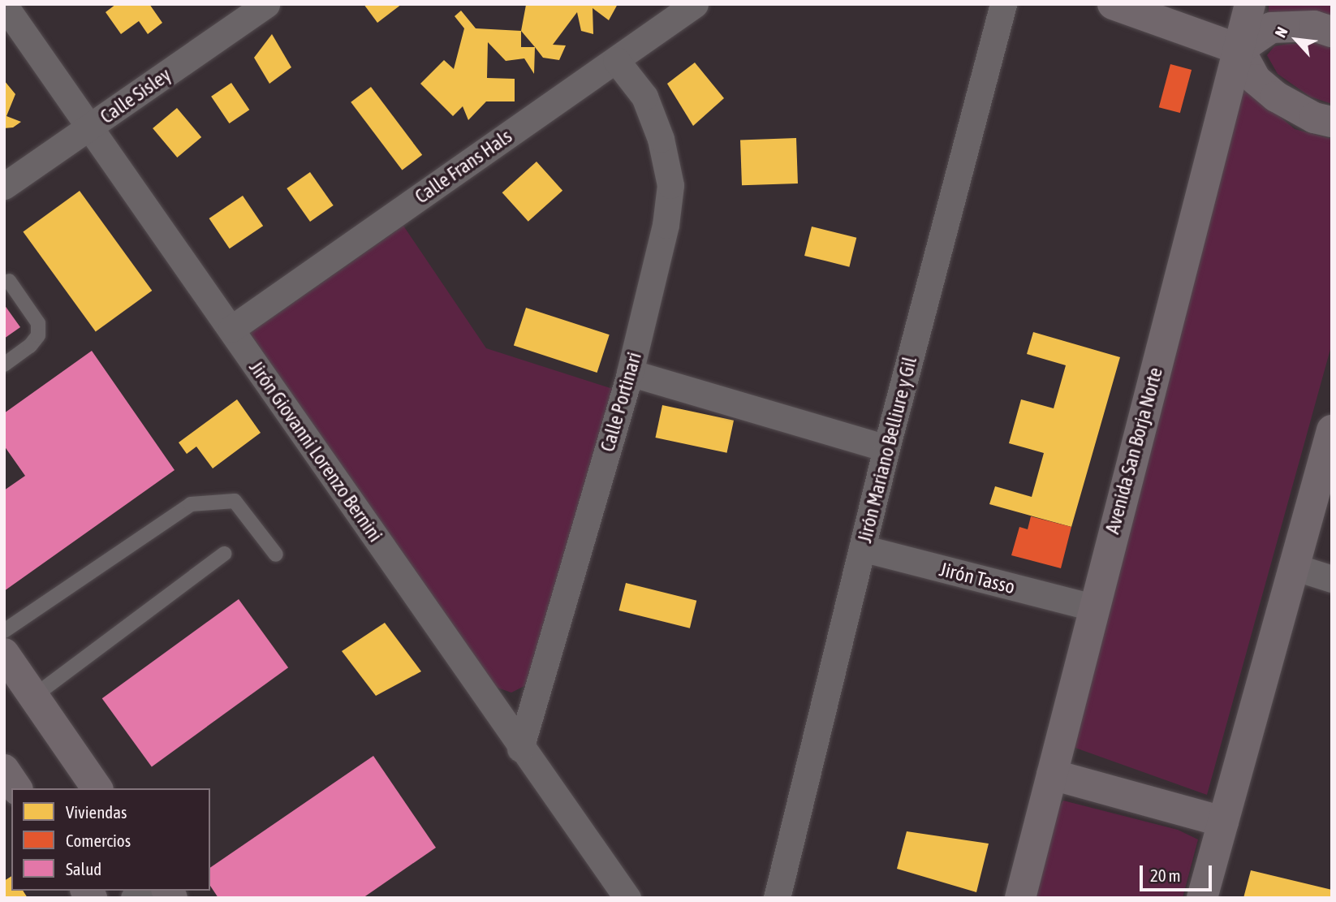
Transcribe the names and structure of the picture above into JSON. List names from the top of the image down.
{
  "streets": {
    "main road": ["Avenida San Borja Norte"],
    "street": [
      "Calle Sisley",
      "Calle Frans Hals",
      "Calle Portinari",
      "Jirón Mariano Belliure y Gil",
      "Jirón Giovanni Lorenzo Bernini",
      "Jirón Tasso"
    ]
  },
  "crossings": [
    ["Calle Sisley", "Jirón Giovanni Lorenzo Bernini"],
    ["Calle Frans Hals", "Calle Portinari"],
    ["Calle Frans Hals", "Jirón Giovanni Lorenzo Bernini"],
    ["Calle Portinari", "Jirón Giovanni Lorenzo Bernini"],
    ["Jirón Mariano Belliure y Gil", "Jirón Tasso"],
    ["Avenida San Borja Norte", "Jirón Tasso"]
  ],
  "legend": ["Viviendas", "Comercios", "Salud"],
  "scale_bar": "20 m",
  "north": "top left"
}
